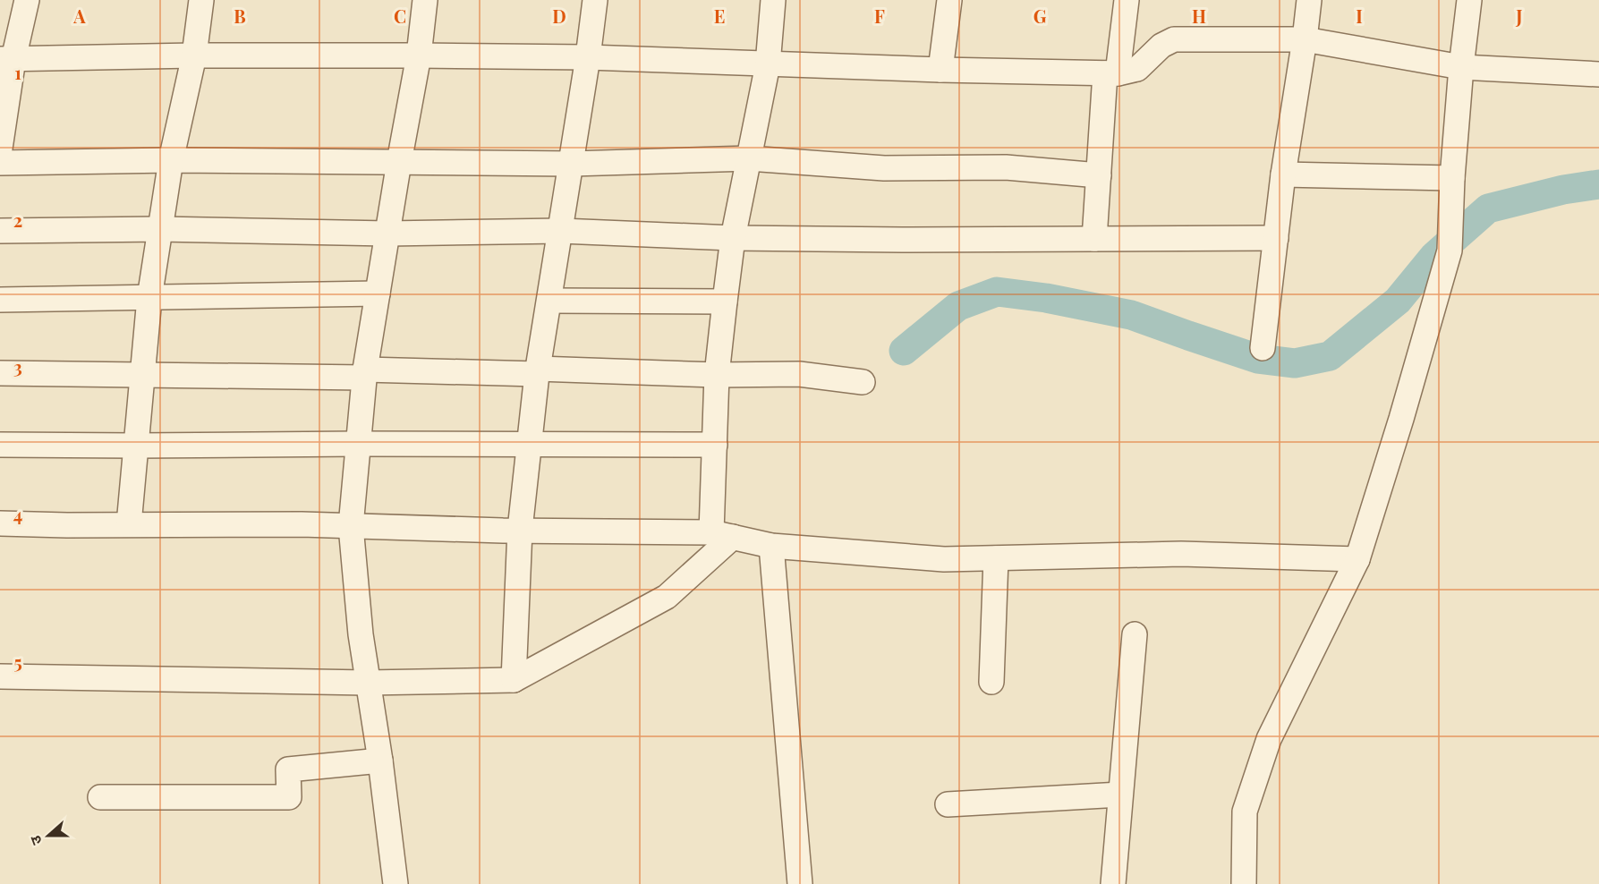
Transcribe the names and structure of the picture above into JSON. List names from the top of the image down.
{
  "north": "left",
  "grid": {
    "columns": [
      "A",
      "B",
      "C",
      "D",
      "E",
      "F",
      "G",
      "H",
      "I",
      "J"
    ],
    "rows": [
      "1",
      "2",
      "3",
      "4",
      "5"
    ]
  }
}
